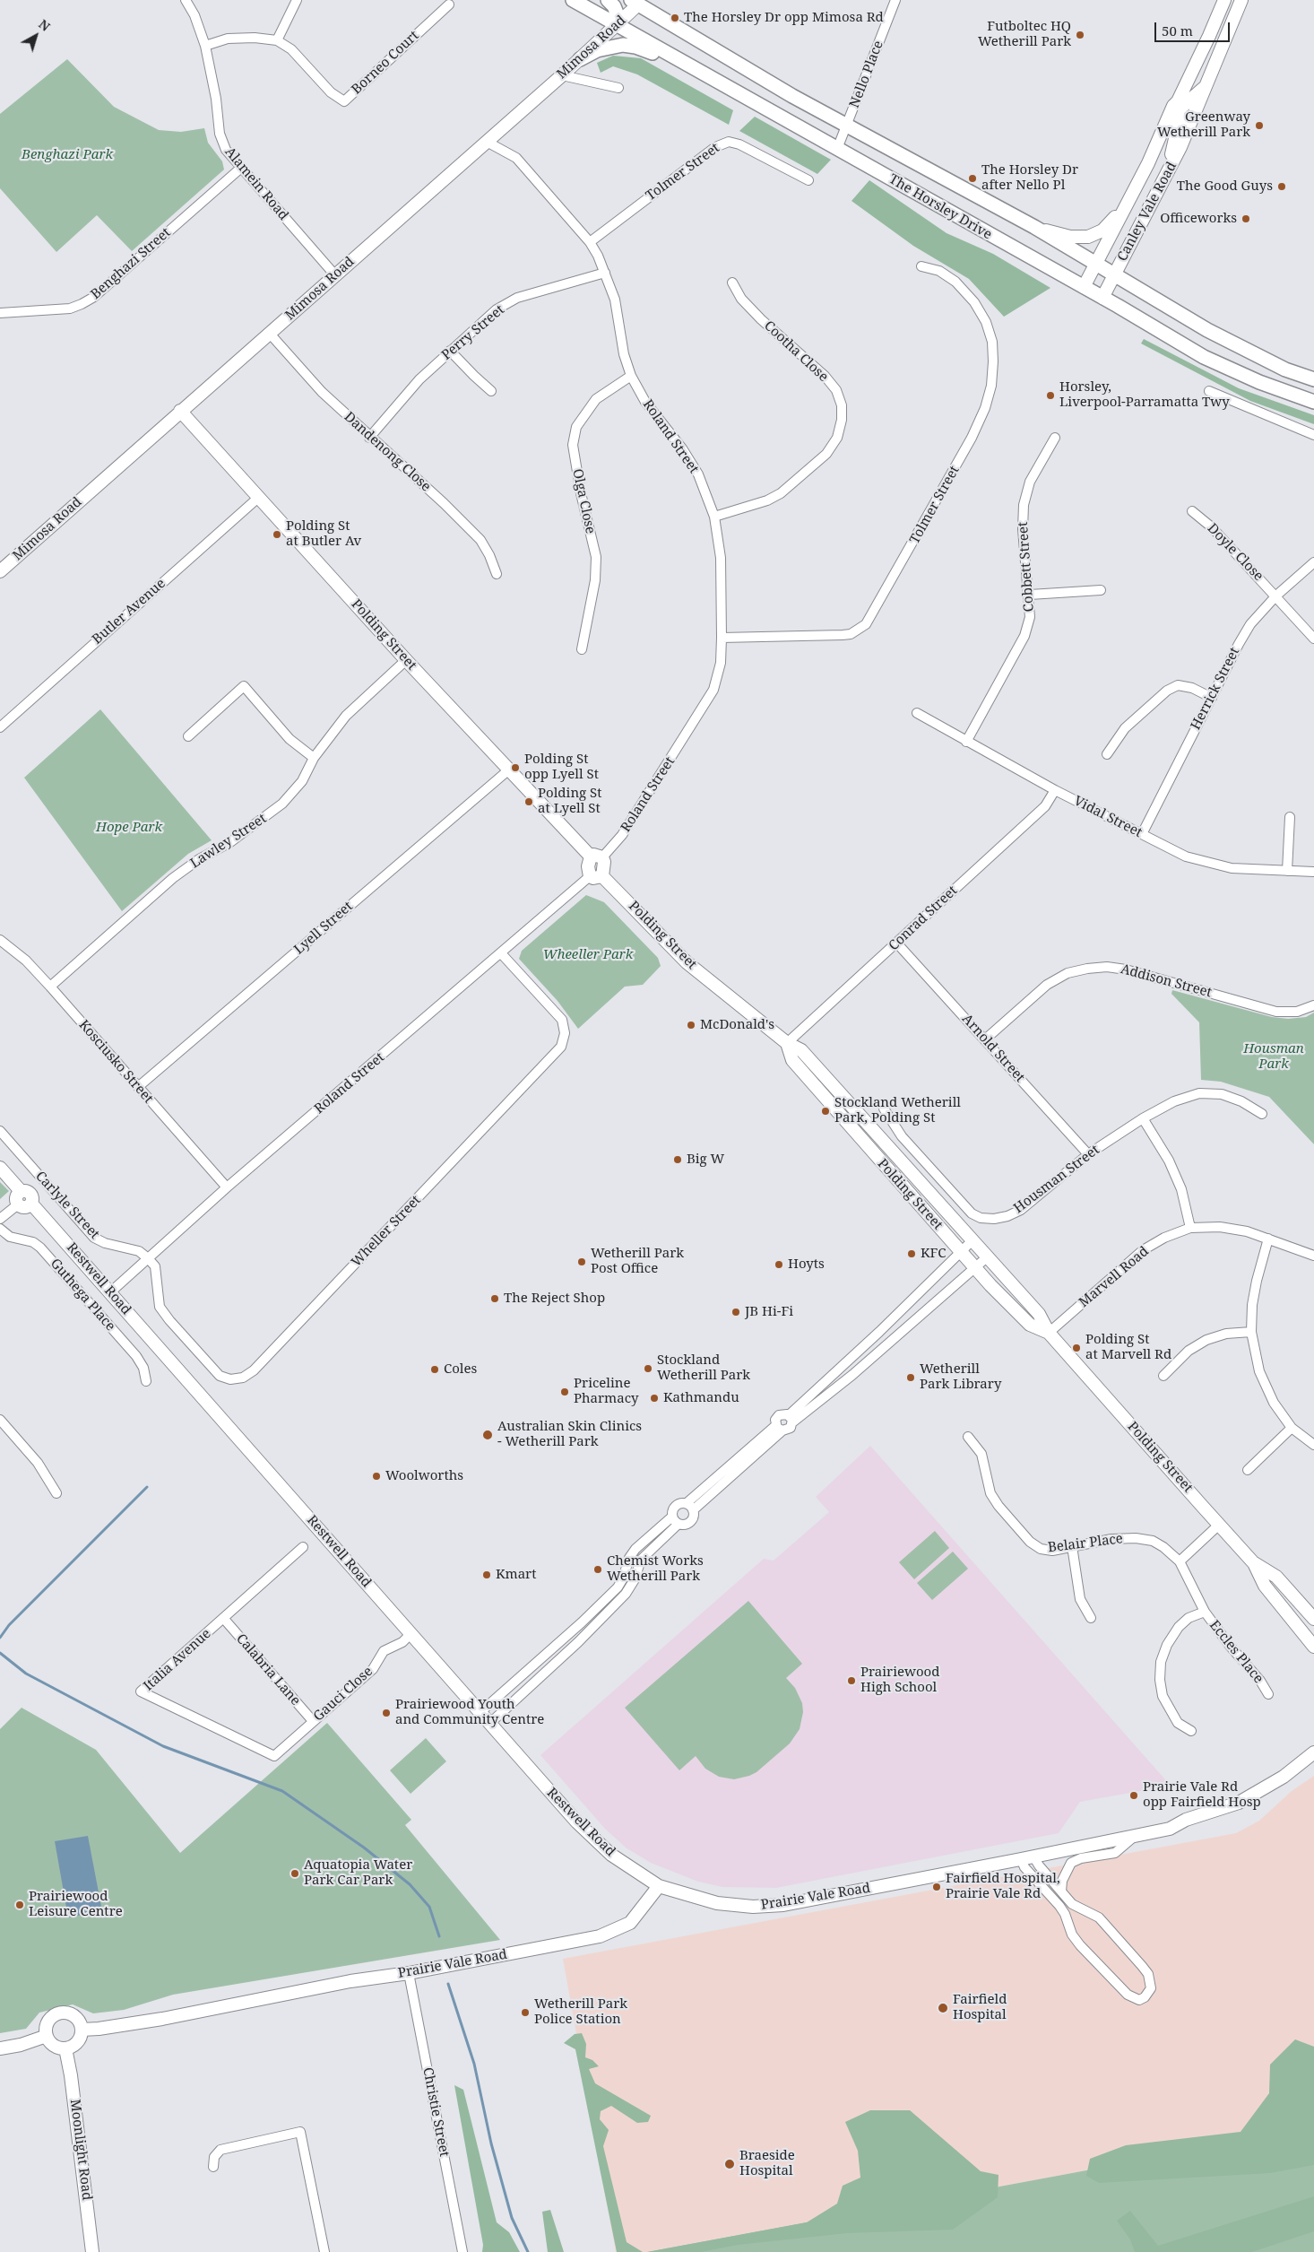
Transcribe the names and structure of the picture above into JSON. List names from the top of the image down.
{
  "streets": {
    "main road": [
      "Mimosa Road",
      "The Horsley Drive",
      "Canley Vale Road",
      "Polding Street",
      "Restwell Road",
      "Prairie Vale Road",
      "Moonlight Road"
    ],
    "street": [
      "Borneo Court",
      "Nello Place",
      "Tolmer Street",
      "Alamein Road",
      "Benghazi Street",
      "Perry Street",
      "Cootha Close",
      "Roland Street",
      "Dandenong Close",
      "Olga Close",
      "Doyle Close",
      "Cobbett Street",
      "Butler Avenue",
      "Herrick Street",
      "Vidal Street",
      "Lawley Street",
      "Conrad Street",
      "Lyell Street",
      "Addison Street",
      "Arnold Street",
      "Kosciusko Street",
      "Housman Street",
      "Carlyle Street",
      "Wheller Street",
      "Marvell Road",
      "Guthega Place",
      "Belair Place",
      "Eccles Place",
      "Italia Avenue",
      "Calabria Lane",
      "Gauci Close",
      "Christie Street"
    ]
  },
  "crossings": [
    ["Mimosa Road", "Alamein Road"],
    ["Mimosa Road", "The Horsley Drive"],
    ["Mimosa Road", "Roland Street"],
    ["Mimosa Road", "Dandenong Close"],
    ["Mimosa Road", "Polding Street"],
    ["Borneo Court", "Alamein Road"],
    ["Nello Place", "The Horsley Drive"],
    ["Tolmer Street", "Roland Street"],
    ["Alamein Road", "Benghazi Street"],
    ["The Horsley Drive", "Canley Vale Road"],
    ["Perry Street", "Roland Street"],
    ["Perry Street", "Dandenong Close"],
    ["Cootha Close", "Roland Street"],
    ["Roland Street", "Olga Close"],
    ["Roland Street", "Polding Street"],
    ["Roland Street", "Kosciusko Street"],
    ["Roland Street", "Carlyle Street"],
    ["Roland Street", "Wheller Street"],
    ["Roland Street", "Restwell Road"],
    ["Doyle Close", "Herrick Street"],
    ["Cobbett Street", "Vidal Street"],
    ["Butler Avenue", "Polding Street"],
    ["Polding Street", "Lawley Street"],
    ["Polding Street", "Conrad Street"],
    ["Polding Street", "Lyell Street"],
    ["Polding Street", "Marvell Road"],
    ["Herrick Street", "Vidal Street"],
    ["Vidal Street", "Conrad Street"],
    ["Lawley Street", "Kosciusko Street"],
    ["Conrad Street", "Arnold Street"],
    ["Lyell Street", "Kosciusko Street"],
    ["Addison Street", "Arnold Street"],
    ["Arnold Street", "Housman Street"],
    ["Carlyle Street", "Wheller Street"],
    ["Restwell Road", "Gauci Close"],
    ["Restwell Road", "Prairie Vale Road"],
    ["Belair Place", "Eccles Place"],
    ["Italia Avenue", "Calabria Lane"],
    ["Italia Avenue", "Gauci Close"],
    ["Calabria Lane", "Gauci Close"],
    ["Prairie Vale Road", "Christie Street"],
    ["Prairie Vale Road", "Moonlight Road"]
  ],
  "parks": [
    "Benghazi Park",
    "Hope Park",
    "Wheeller Park",
    "Housman Park"
  ],
  "places": [
    "The Horsley Dr opp Mimosa Rd",
    "Futboltec HQ Wetherill Park",
    "Greenway Wetherill Park",
    "The Horsley Dr after Nello Pl",
    "The Good Guys",
    "Officeworks",
    "Horsley, Liverpool-Parramatta Twy",
    "Polding St at Butler Av",
    "Polding St opp Lyell St",
    "Polding St at Lyell St",
    "McDonald's",
    "Stockland Wetherill Park, Polding St",
    "Big W",
    "KFC",
    "Wetherill Park Post Office",
    "Hoyts",
    "The Reject Shop",
    "JB Hi-Fi",
    "Polding St at Marvell Rd",
    "Stockland Wetherill Park",
    "Coles",
    "Wetherill Park Library",
    "Priceline Pharmacy",
    "Kathmandu",
    "Australian Skin Clinics - Wetherill Park",
    "Woolworths",
    "Chemist Works Wetherill Park",
    "Kmart",
    "Prairiewood High School",
    "Prairiewood Youth and Community Centre",
    "Prairie Vale Rd opp Fairfield Hosp",
    "Aquatopia Water Park Car Park",
    "Fairfield Hospital, Prairie Vale Rd",
    "Prairiewood Leisure Centre",
    "Fairfield Hospital",
    "Wetherill Park Police Station",
    "Braeside Hospital"
  ],
  "scale_bar": "50 m",
  "north": "top right"
}
